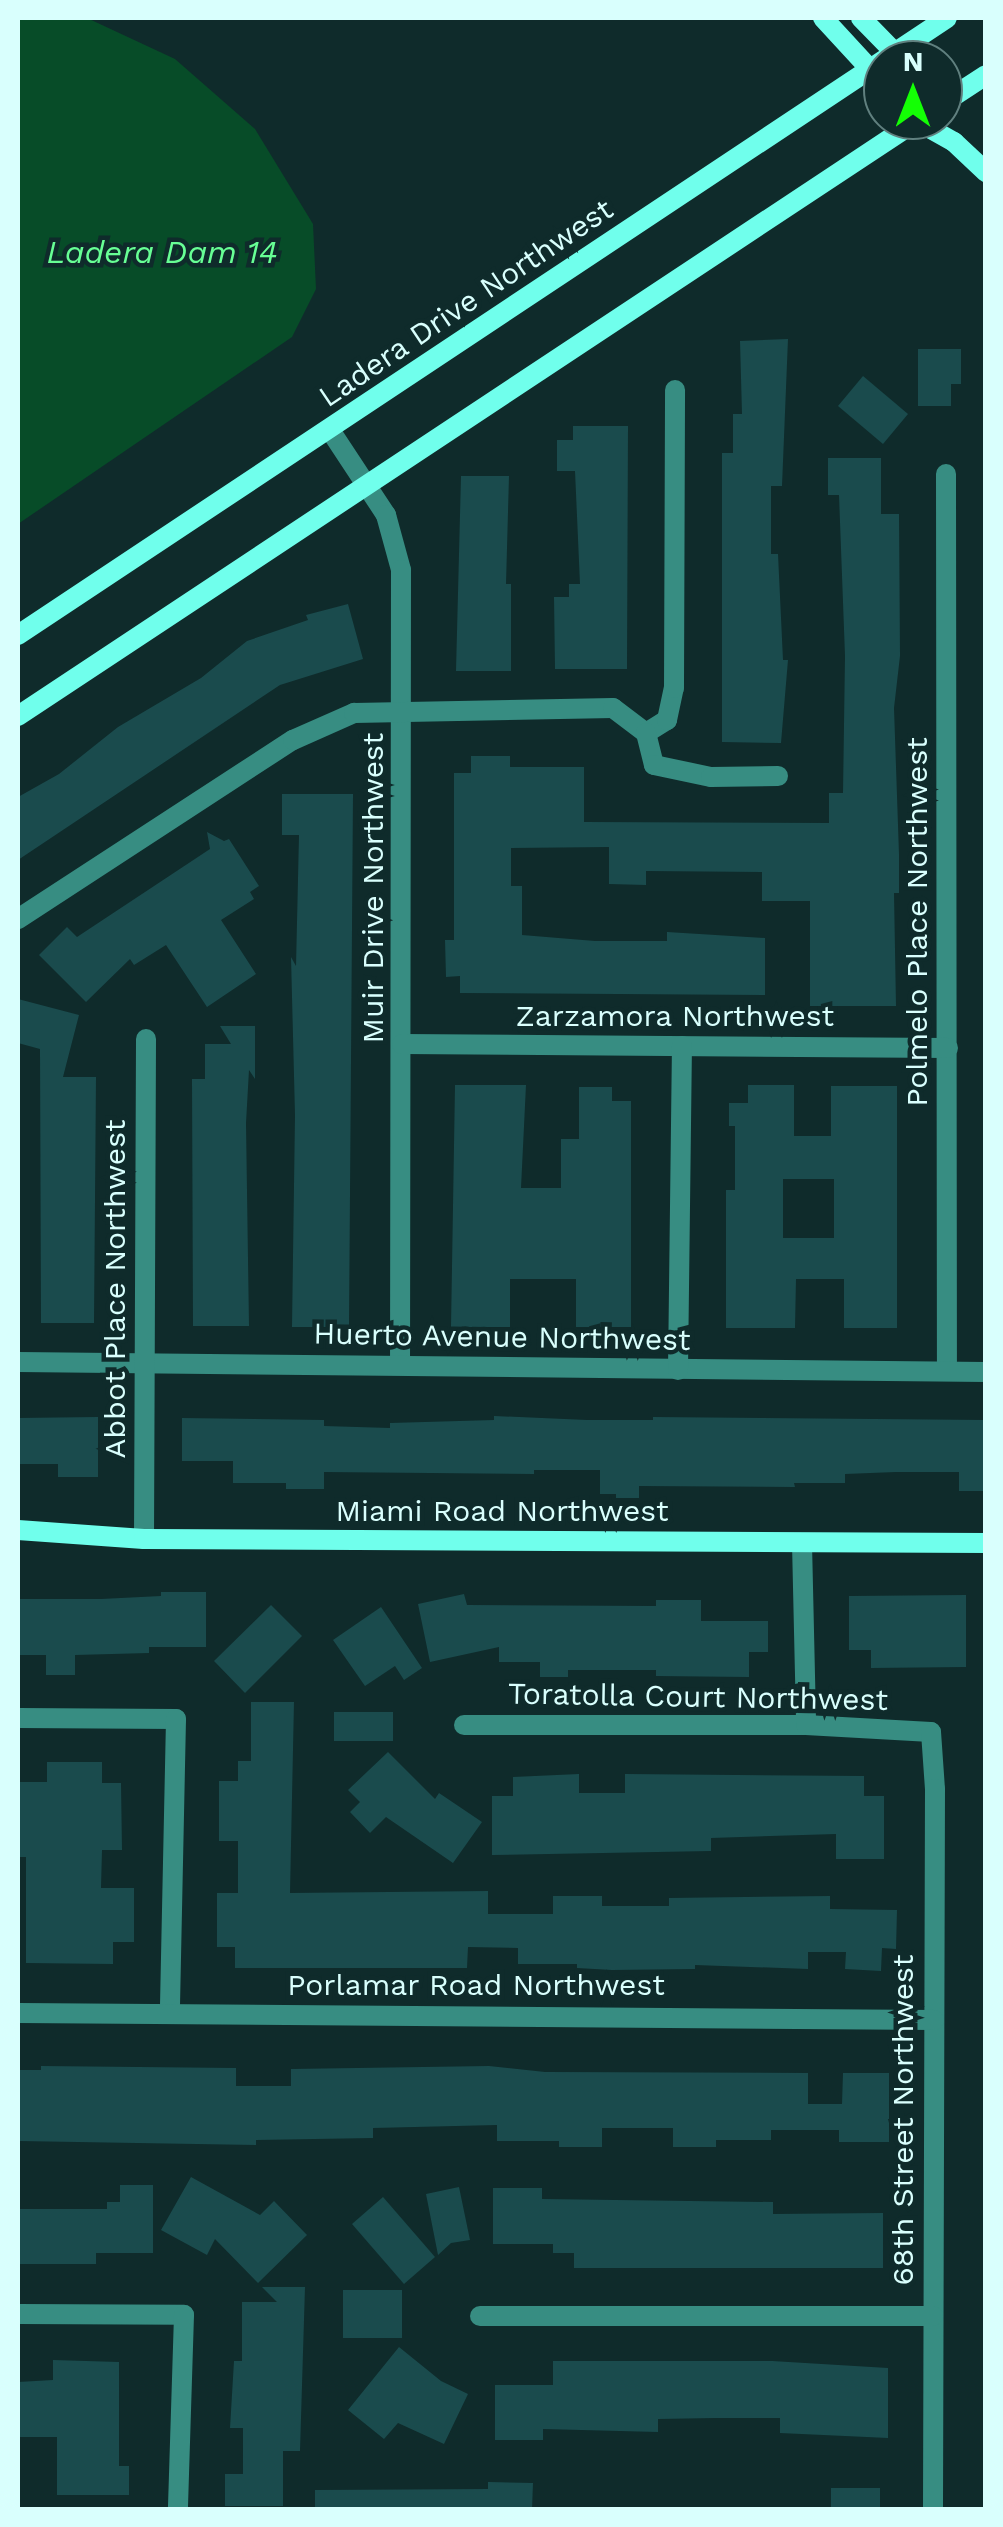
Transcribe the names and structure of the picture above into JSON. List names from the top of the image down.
{
  "streets": {
    "main road": ["Ladera Drive Northwest", "Miami Road Northwest"],
    "street": [
      "Muir Drive Northwest",
      "Polmelo Place Northwest",
      "Zarzamora Northwest",
      "Abbot Place Northwest",
      "Huerto Avenue Northwest",
      "Toratolla Court Northwest",
      "Porlamar Road Northwest",
      "68th Street Northwest"
    ]
  },
  "crossings": [
    ["Ladera Drive Northwest", "Muir Drive Northwest"],
    ["Muir Drive Northwest", "Zarzamora Northwest"],
    ["Muir Drive Northwest", "Huerto Avenue Northwest"],
    ["Polmelo Place Northwest", "Zarzamora Northwest"],
    ["Polmelo Place Northwest", "Huerto Avenue Northwest"],
    ["Abbot Place Northwest", "Huerto Avenue Northwest"],
    ["Abbot Place Northwest", "Miami Road Northwest"],
    ["Toratolla Court Northwest", "68th Street Northwest"],
    ["Porlamar Road Northwest", "68th Street Northwest"]
  ],
  "water": ["Ladera Dam 14"],
  "north": "top"
}
